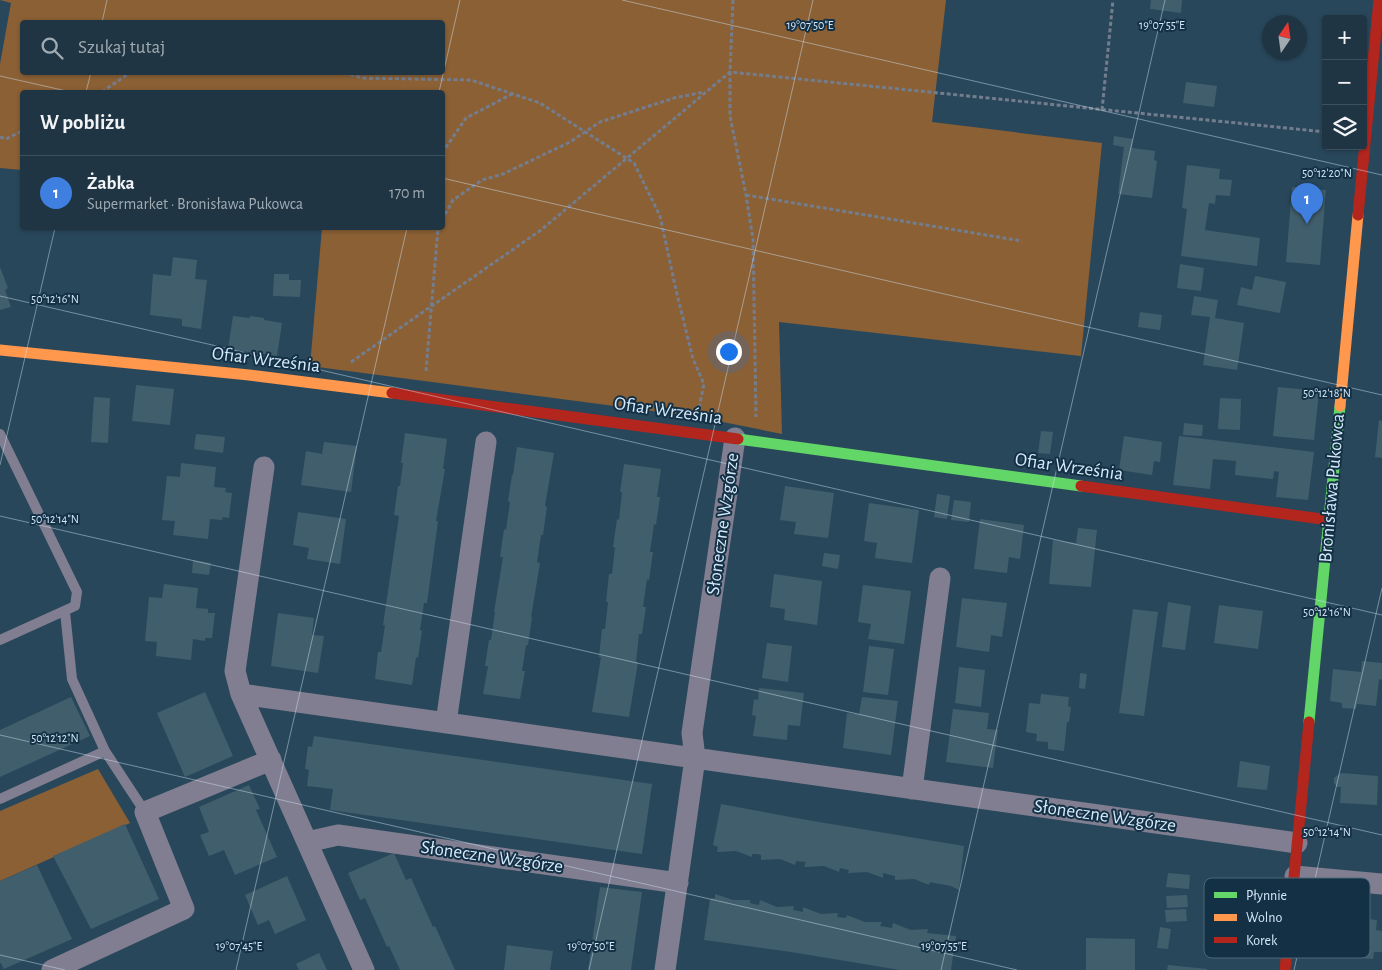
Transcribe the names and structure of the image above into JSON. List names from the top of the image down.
{
  "streets": {
    "street": ["Ofiar Września", "Bronisława Pukowca", "Słoneczne Wzgórze"]
  },
  "crossings": [
    ["Ofiar Września", "Bronisława Pukowca"],
    ["Ofiar Września", "Słoneczne Wzgórze"],
    ["Bronisława Pukowca", "Słoneczne Wzgórze"]
  ],
  "legend": ["Płynnie", "Wolno", "Korek"],
  "north": "top",
  "page": {
    "map_buttons": ["+", "−"],
    "search": "Szukaj tutaj",
    "heading": "W pobliżu",
    "list": [
      {
        "mark": "1",
        "name": "Żabka",
        "note": "Supermarket · Bronisława Pukowca",
        "value": "170 m"
      }
    ],
    "pins": "1"
  },
  "coordinates": [
    "19°07'50\"E",
    "19°07'55\"E",
    "50°12'20\"N",
    "50°12'16\"N",
    "50°12'18\"N",
    "50°12'14\"N",
    "50°12'12\"N",
    "19°07'45\"E"
  ]
}
